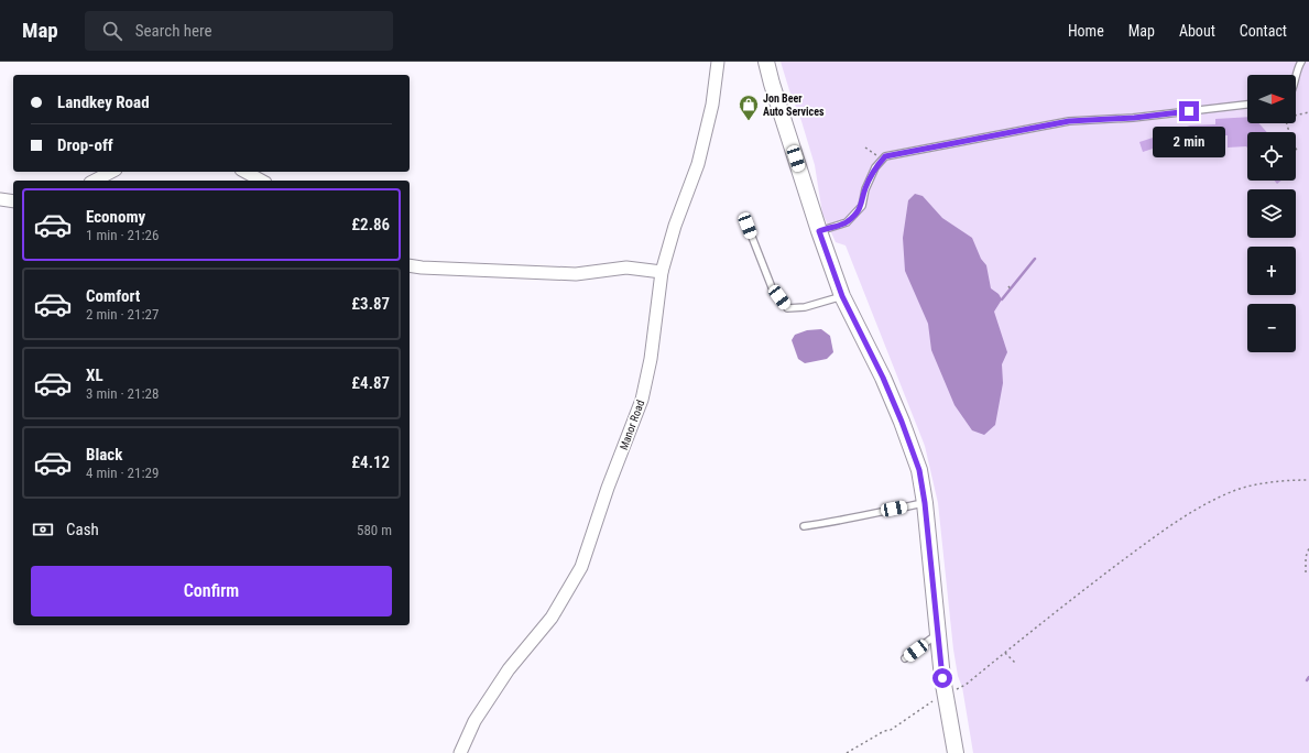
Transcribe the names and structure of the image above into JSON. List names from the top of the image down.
{
  "streets": {
    "street": ["Manor Road"]
  },
  "places": {
    "shop": ["Jon Beer Auto Services"]
  },
  "north": "right",
  "page": {
    "header": "Map",
    "search": "Search here",
    "nav": [
      "Home",
      "Map",
      "About",
      "Contact"
    ],
    "map_buttons": ["+", "−"],
    "banner": ["Landkey Road", "Drop-off"],
    "bubble": "2 min",
    "list": [
      {
        "name": "Economy",
        "note": "1 min · 21:26",
        "value": "£2.86"
      },
      {
        "name": "Comfort",
        "note": "2 min · 21:27",
        "value": "£3.87"
      },
      {
        "name": "XL",
        "note": "3 min · 21:28",
        "value": "£4.87"
      },
      {
        "name": "Black",
        "note": "4 min · 21:29",
        "value": "£4.12"
      }
    ],
    "pay": ["Cash", "580 m"],
    "buttons": "Confirm"
  }
}
